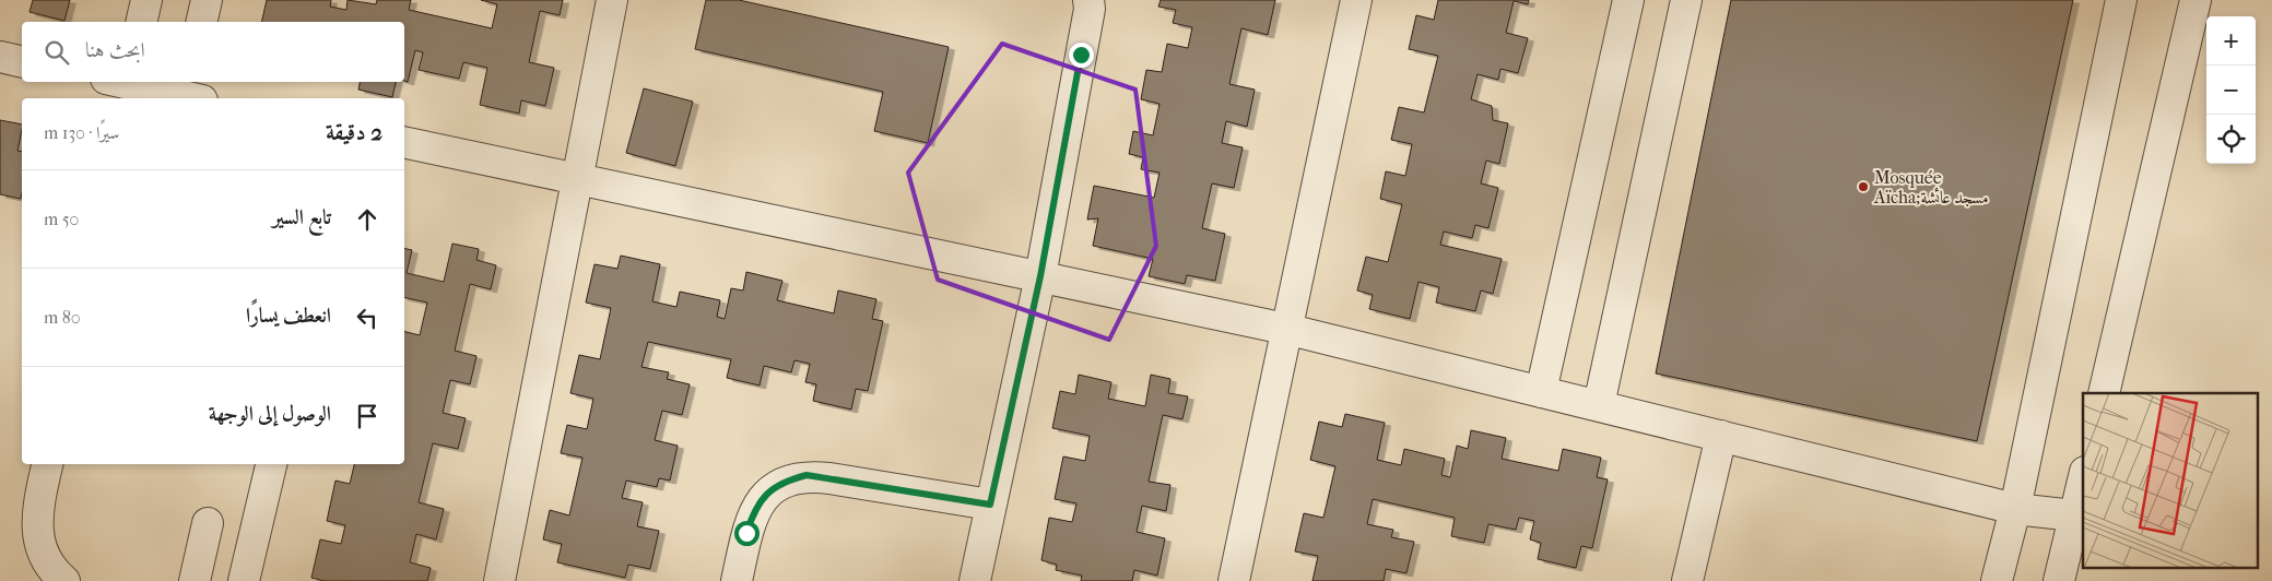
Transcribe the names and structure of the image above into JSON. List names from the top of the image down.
{
  "places": ["Mosquée Aïcha;مسجد عائشة"],
  "page": {
    "map_buttons": ["+", "−"],
    "search": "ابحث هنا",
    "heading": ["2 دقيقة", "سيرًا · 130 m"],
    "list": [
      ["تابع السير", "50 m"],
      ["انعطف يسارًا", "80 m"],
      "الوصول إلى الوجهة"
    ]
  }
}
